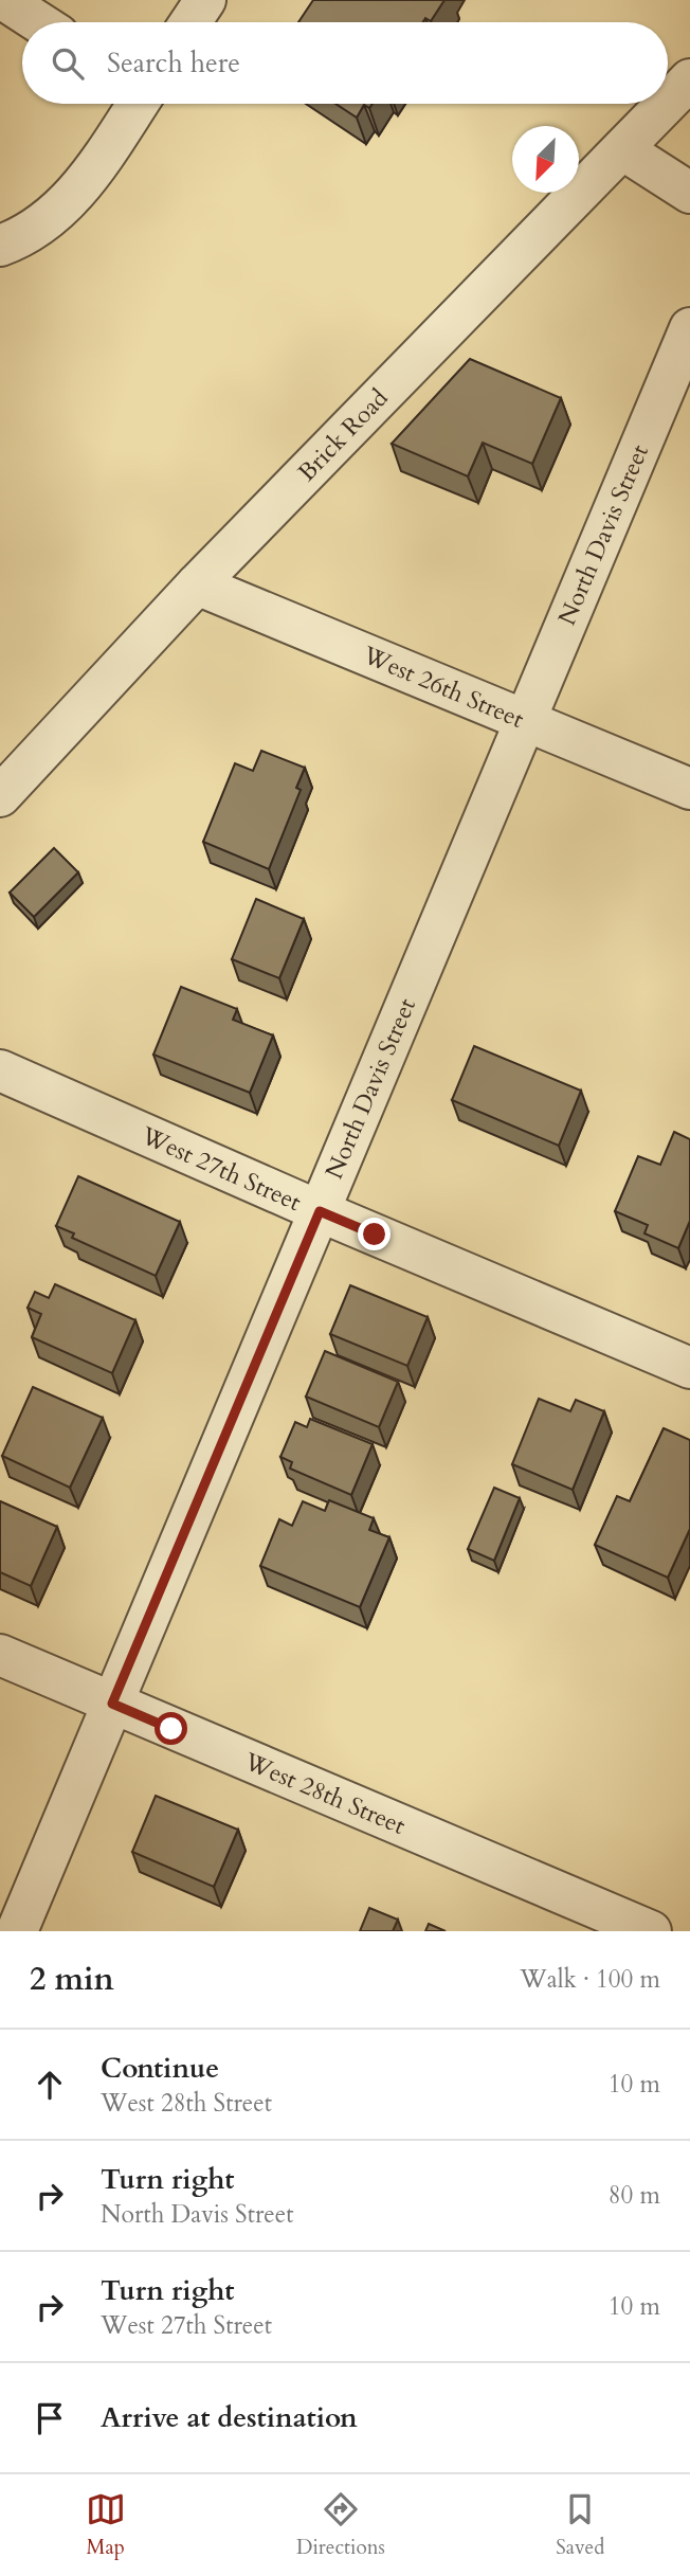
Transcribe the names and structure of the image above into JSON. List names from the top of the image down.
{
  "streets": {
    "street": [
      "Brick Road",
      "North Davis Street",
      "West 26th Street",
      "West 27th Street",
      "West 28th Street"
    ]
  },
  "crossings": [
    ["Brick Road", "West 26th Street"],
    ["North Davis Street", "West 26th Street"],
    ["North Davis Street", "West 27th Street"],
    ["North Davis Street", "West 28th Street"]
  ],
  "north": "bottom left",
  "page": {
    "search": "Search here",
    "heading": ["2 min", "Walk · 100 m"],
    "list": [
      ["Continue", "West 28th Street", "10 m"],
      ["Turn right", "North Davis Street", "80 m"],
      ["Turn right", "West 27th Street", "10 m"],
      "Arrive at destination"
    ],
    "nav": ["Map", "Directions", "Saved"]
  }
}
